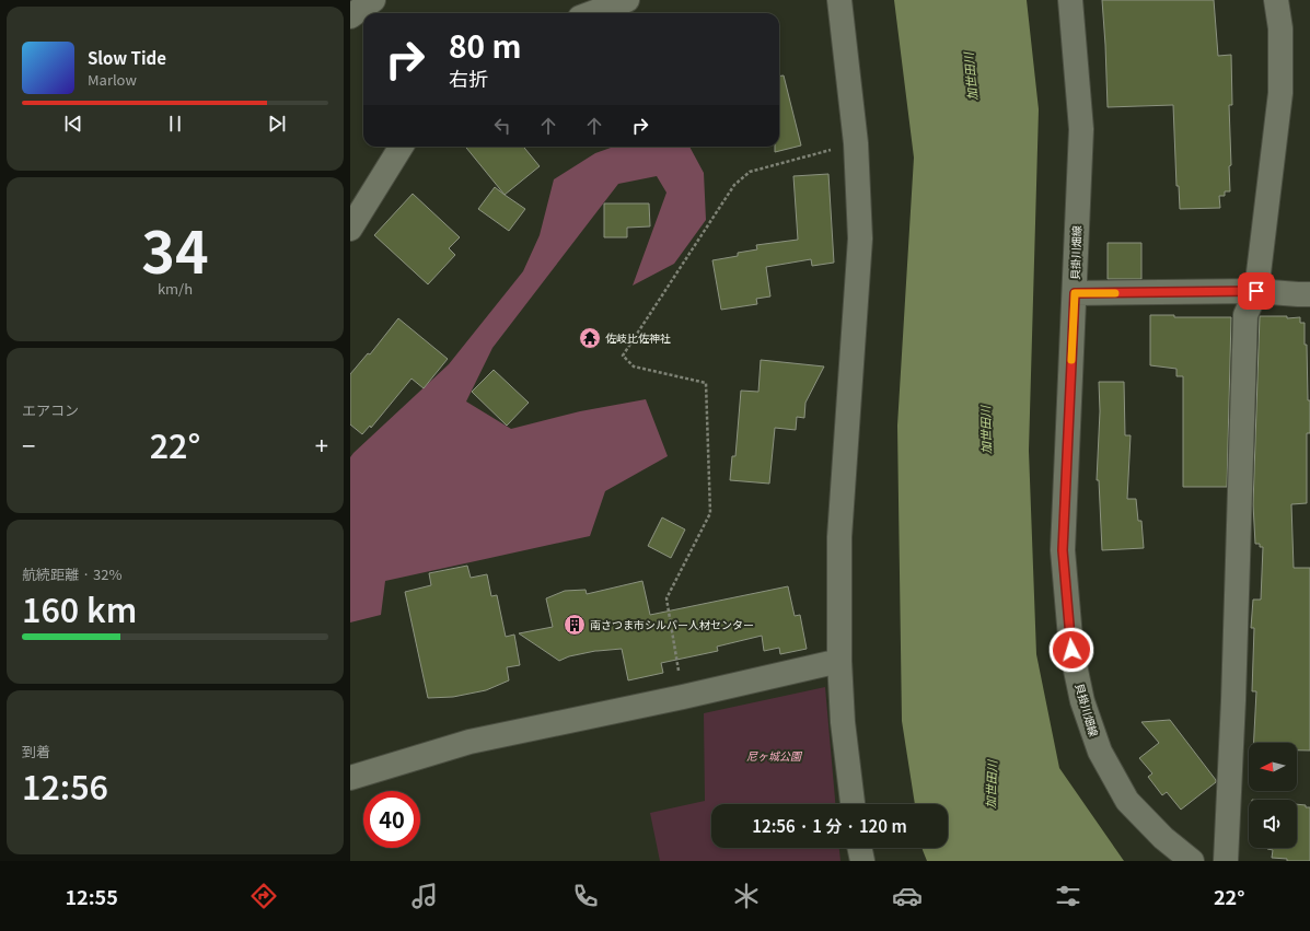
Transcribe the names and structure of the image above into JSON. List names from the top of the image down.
{
  "streets": {
    "street": ["貝掛川畑線"]
  },
  "water": ["加世田川"],
  "parks": ["尼ヶ城公園"],
  "places": {
    "temple": ["佐岐比佐神社"],
    "building": ["南さつま市シルバー人材センター"]
  },
  "north": "left",
  "page": {
    "turn": ["80 m", "右折"],
    "song": ["Slow Tide", "Marlow"],
    "tile": [
      ["34", "km/h"],
      "エアコン",
      ["航続距離 · 32%", "160 km"],
      ["到着", "12:56"]
    ],
    "heat": ["−", "22°", "+"],
    "limit": "40",
    "trip": "12:56 · 1 分 · 120 m",
    "tabs": ["12:55", "22°"]
  }
}
